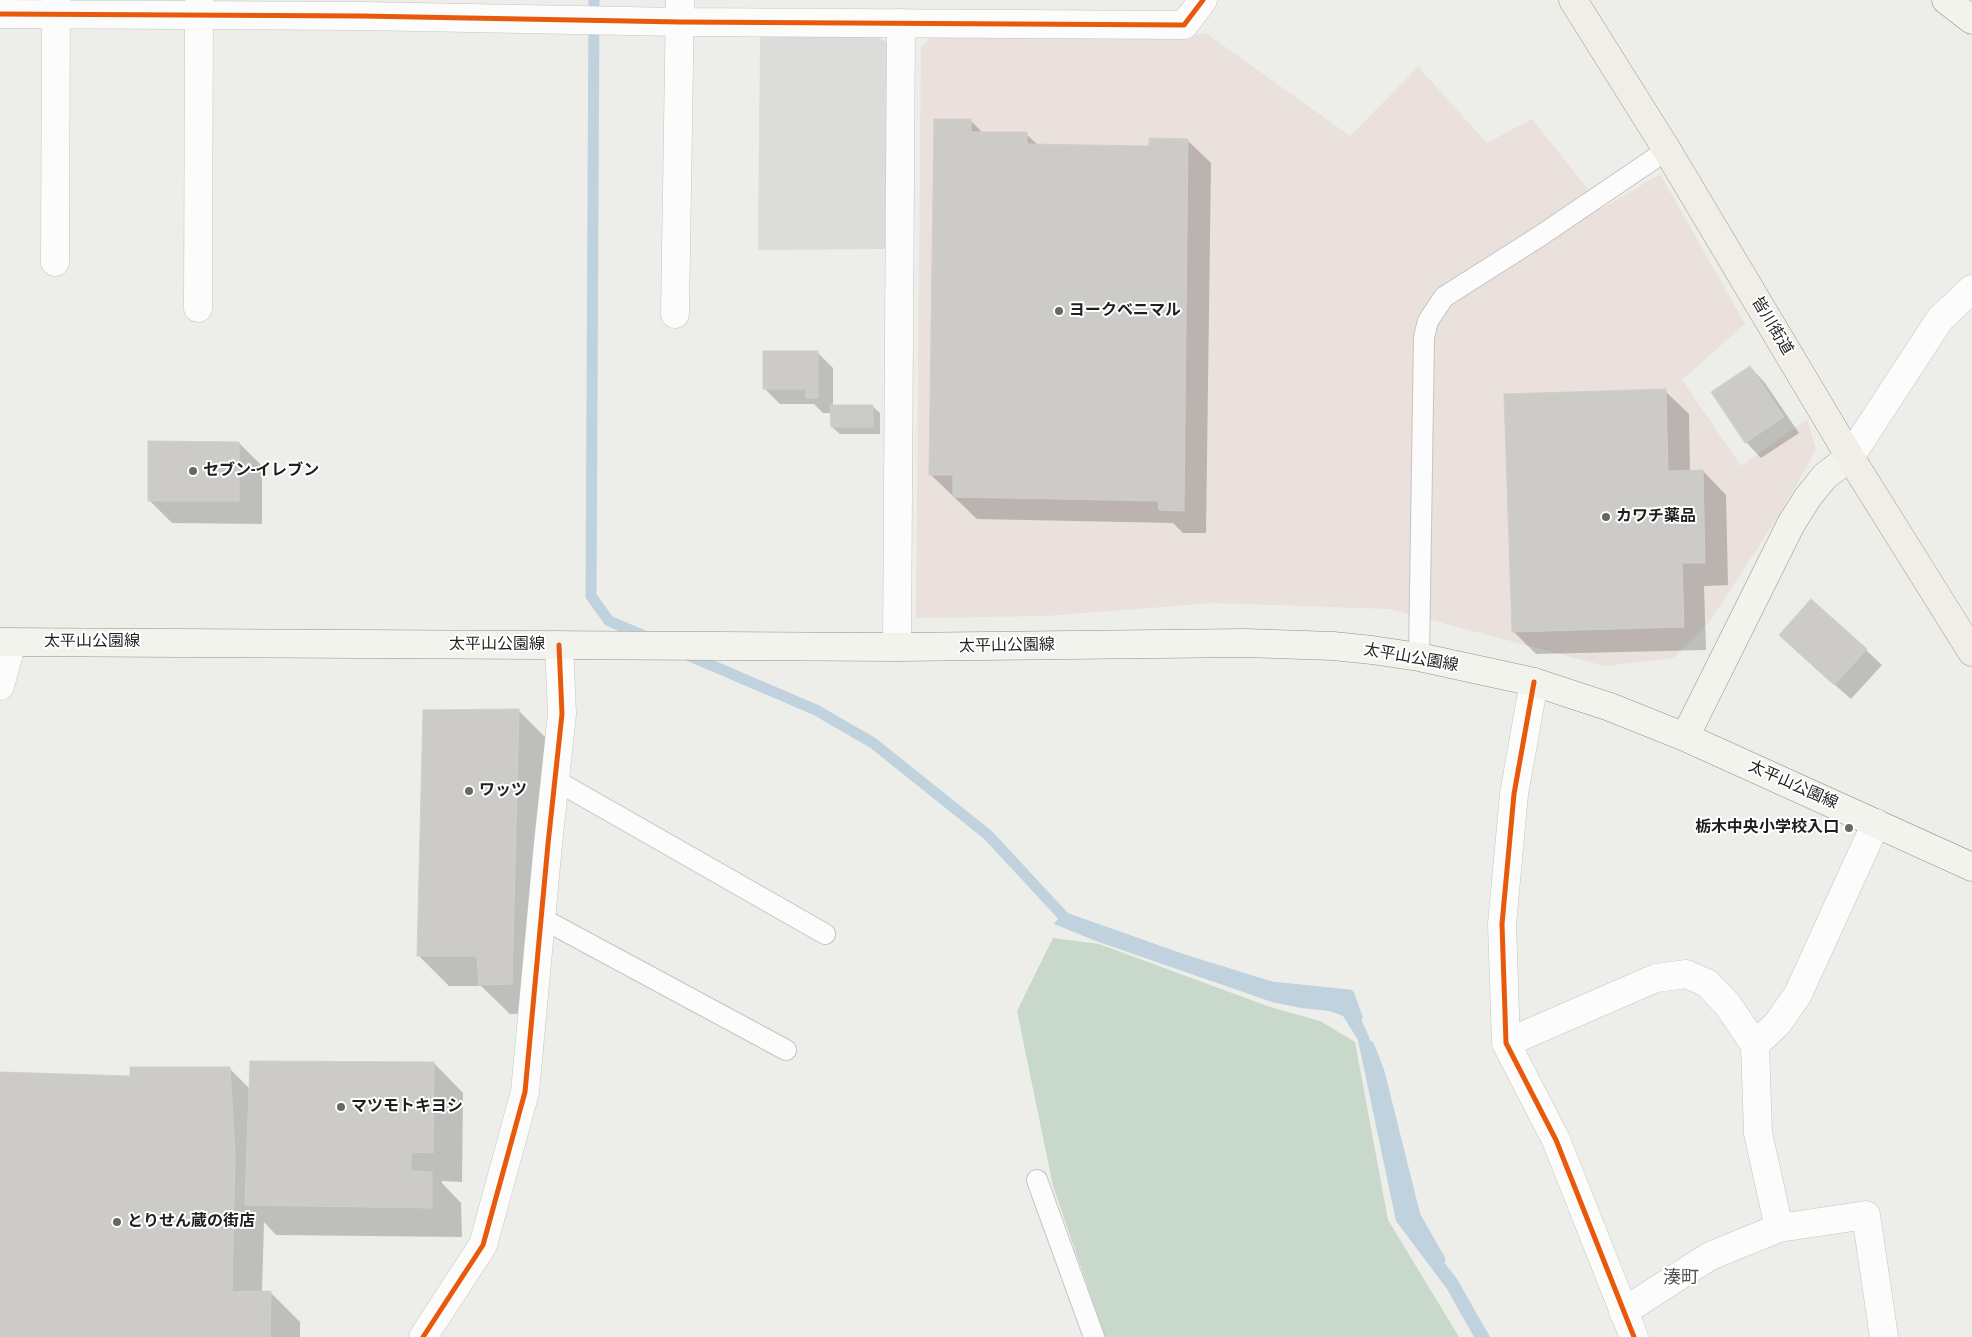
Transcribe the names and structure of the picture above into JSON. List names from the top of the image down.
{
  "streets": {
    "main road": ["皆川街道", "太平山公園線"]
  },
  "districts": ["湊町"],
  "places": [
    "ヨークベニマル",
    "セブン-イレブン",
    "カワチ薬品",
    "ワッツ",
    "栃木中央小学校入口",
    "マツモトキヨシ",
    "とりせん蔵の街店"
  ]
}
